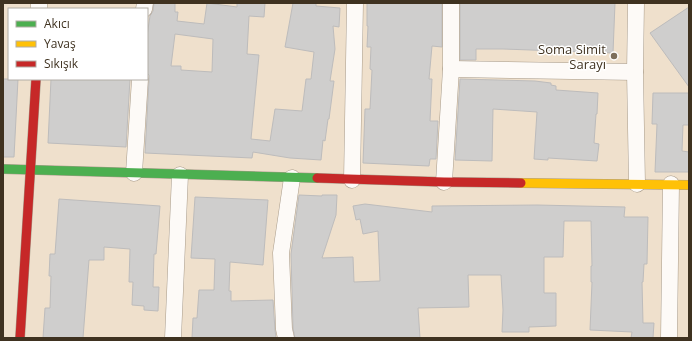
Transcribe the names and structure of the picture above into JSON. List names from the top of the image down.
{
  "places": ["Soma Simit Sarayı"],
  "legend": ["Akıcı", "Yavaş", "Sıkışık"]
}
